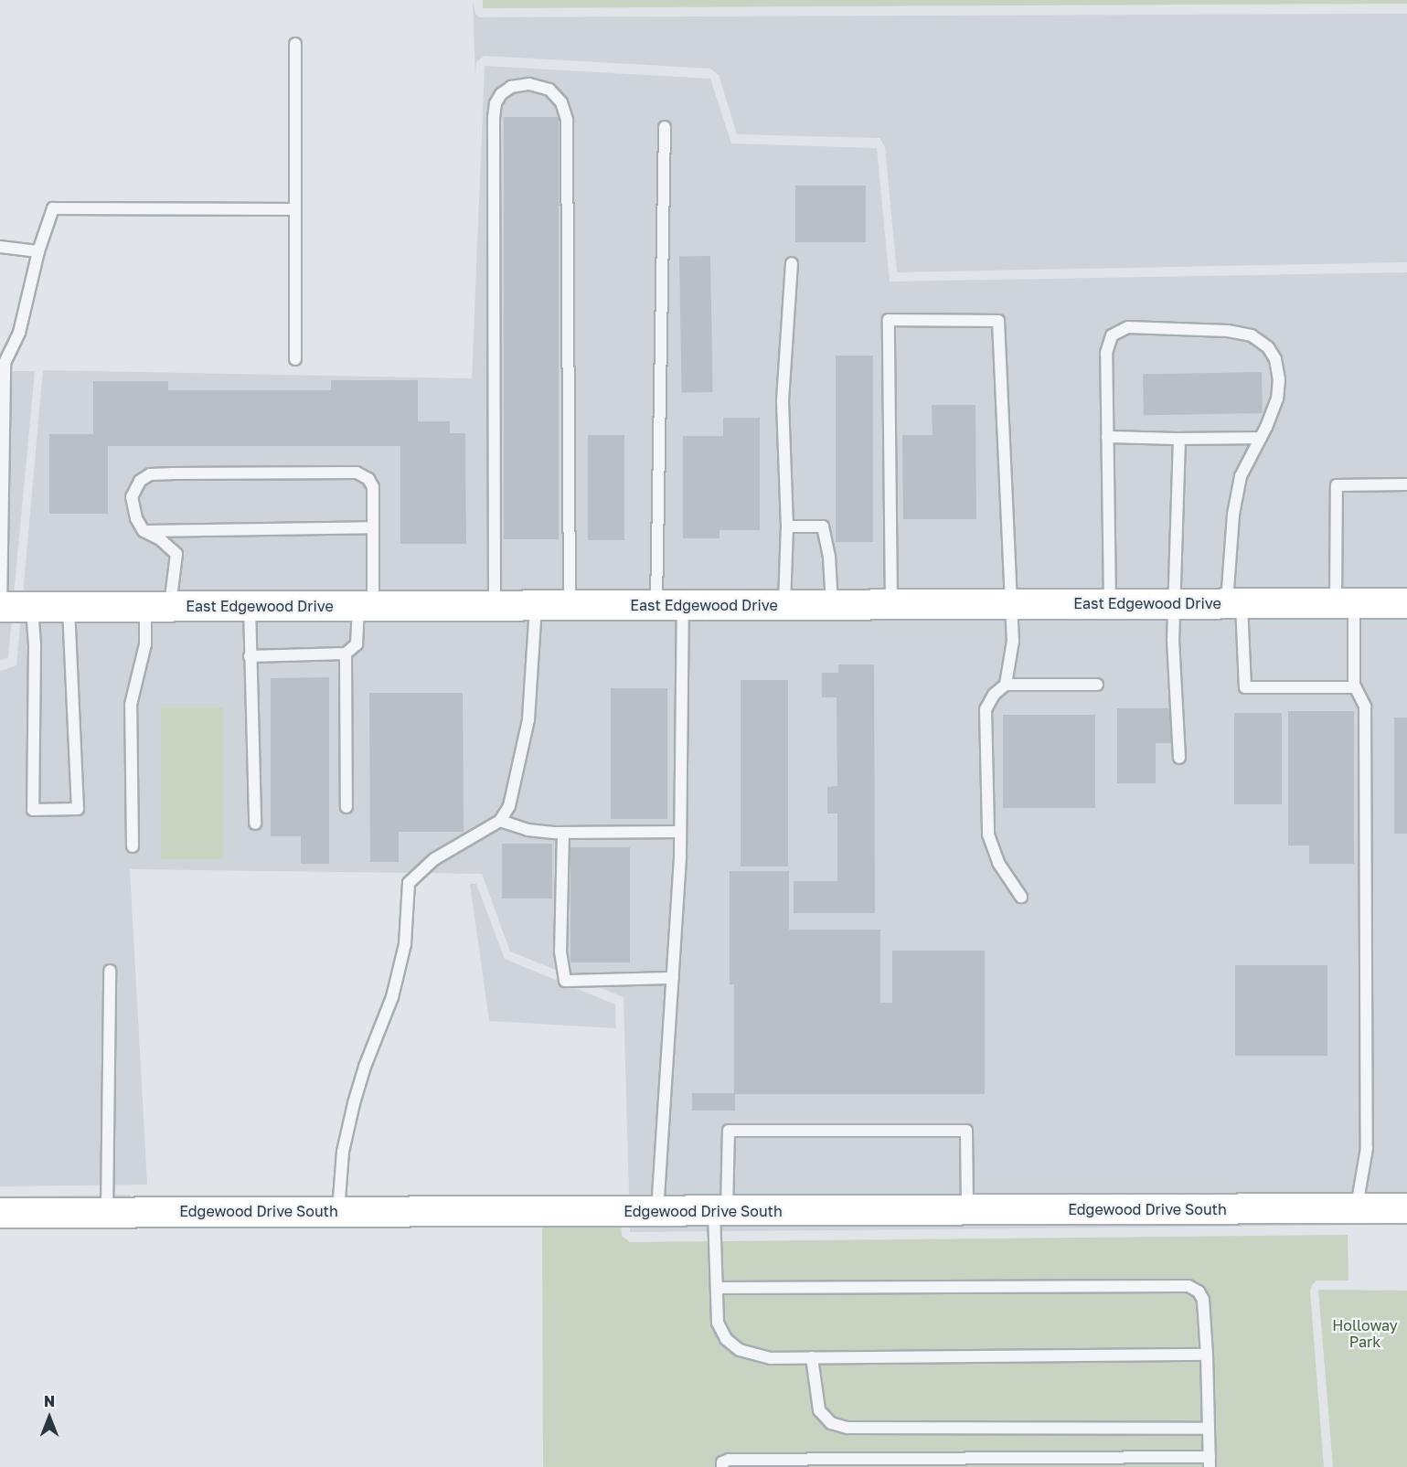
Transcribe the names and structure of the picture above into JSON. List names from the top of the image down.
{
  "streets": {
    "street": ["East Edgewood Drive", "Edgewood Drive South"]
  },
  "parks": ["Holloway Park"],
  "north": "top"
}
